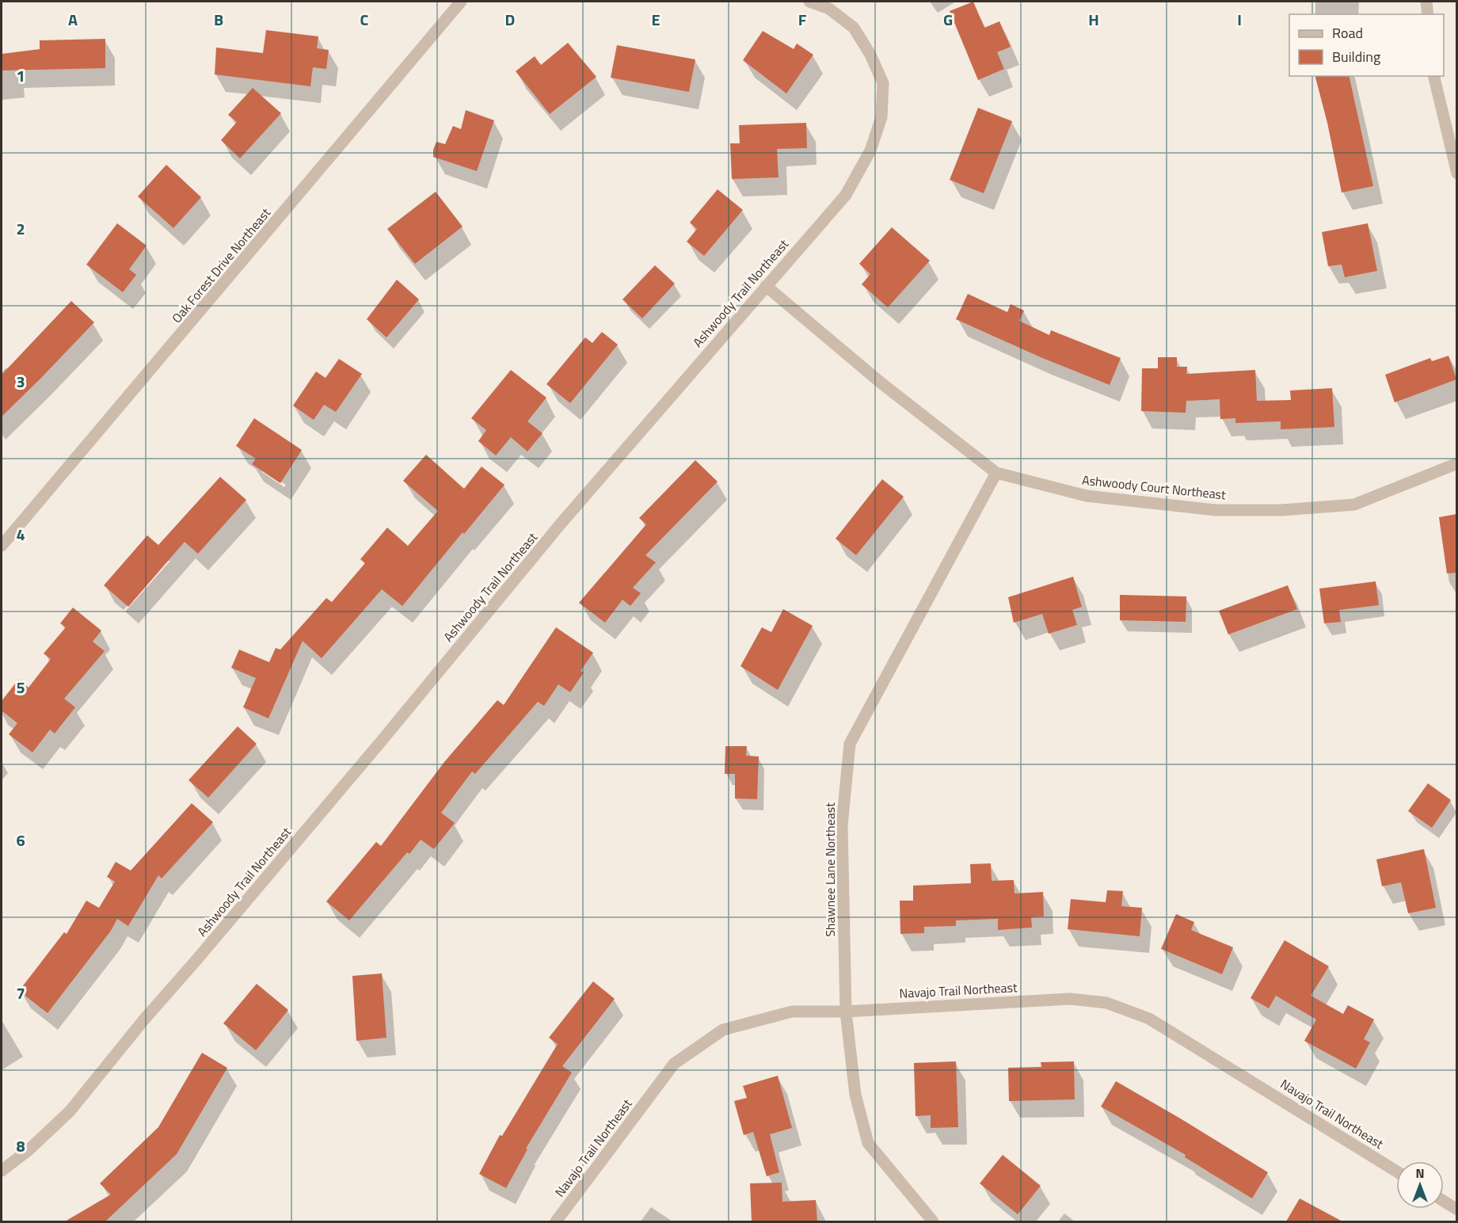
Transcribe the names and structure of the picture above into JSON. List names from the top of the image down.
{
  "streets": {
    "street": [
      "Oak Forest Drive Northeast",
      "Ashwoody Trail Northeast",
      "Ashwoody Court Northeast",
      "Shawnee Lane Northeast",
      "Navajo Trail Northeast"
    ]
  },
  "crossings": [
    ["Ashwoody Trail Northeast", "Ashwoody Court Northeast"],
    ["Ashwoody Court Northeast", "Shawnee Lane Northeast"],
    ["Shawnee Lane Northeast", "Navajo Trail Northeast"]
  ],
  "legend": ["Road", "Building"],
  "north": "top",
  "grid": {
    "columns": [
      "A",
      "B",
      "C",
      "D",
      "E",
      "F",
      "G",
      "H",
      "I"
    ],
    "rows": [
      "1",
      "2",
      "3",
      "4",
      "5",
      "6",
      "7",
      "8"
    ]
  }
}
